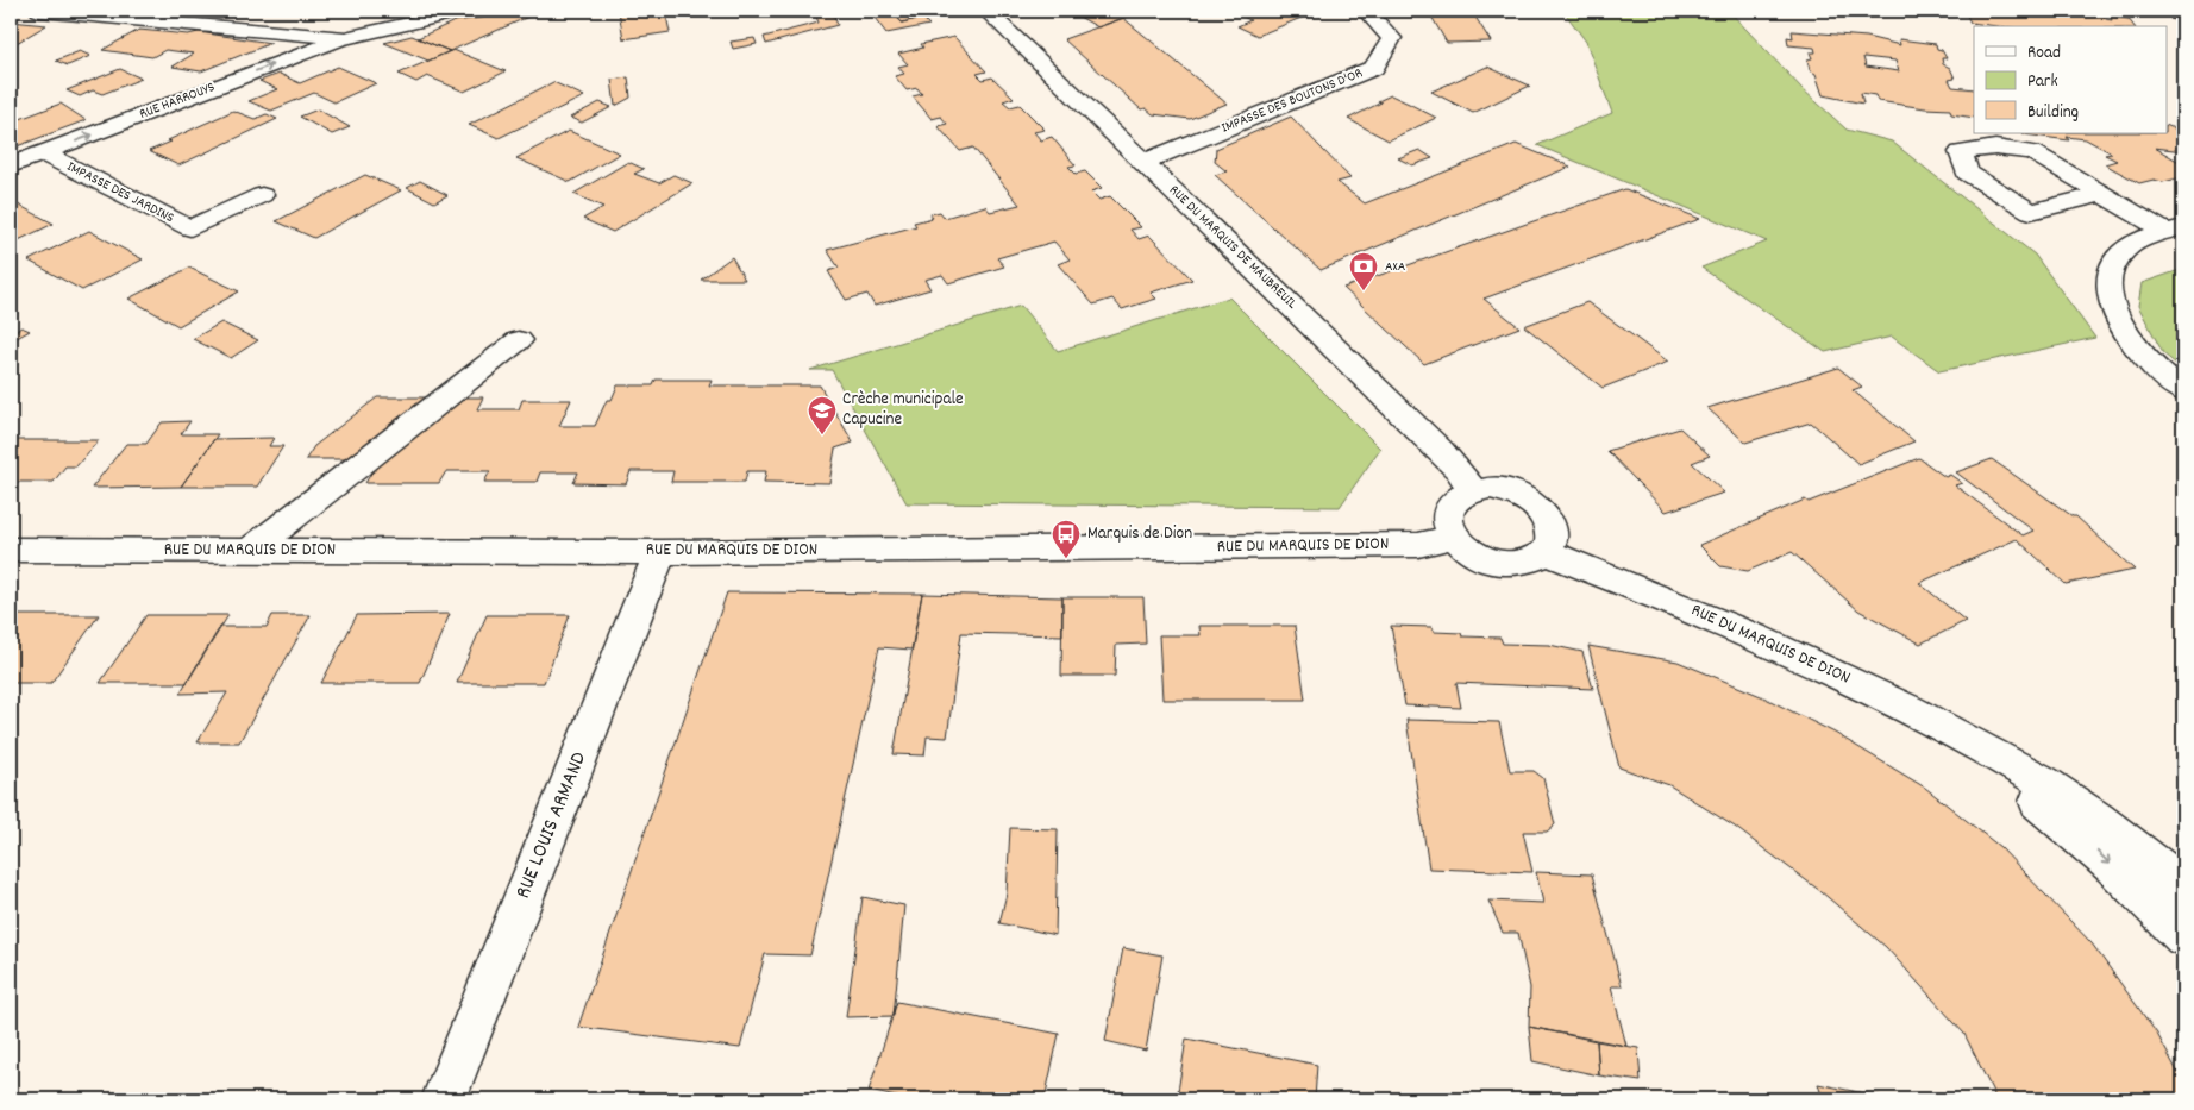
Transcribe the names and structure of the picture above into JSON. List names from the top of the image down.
{
  "streets": {
    "street": [
      "RUE HARROUYS",
      "IMPASSE DES BOUTONS D'OR",
      "IMPASSE DES JARDINS",
      "RUE DU MARQUIS DE MAUBREUIL",
      "RUE DU MARQUIS DE DION",
      "RUE LOUIS ARMAND"
    ]
  },
  "crossings": [
    ["RUE HARROUYS", "IMPASSE DES JARDINS"],
    ["IMPASSE DES BOUTONS D'OR", "RUE DU MARQUIS DE MAUBREUIL"],
    ["RUE DU MARQUIS DE MAUBREUIL", "RUE DU MARQUIS DE DION"],
    ["RUE DU MARQUIS DE DION", "RUE LOUIS ARMAND"]
  ],
  "one_way": ["RUE HARROUYS"],
  "places": {
    "bank": ["AXA"],
    "school or university": ["Crèche municipale Capucine"],
    "bus stop": ["Marquis de Dion"]
  },
  "legend": ["Road", "Park", "Building"]
}
